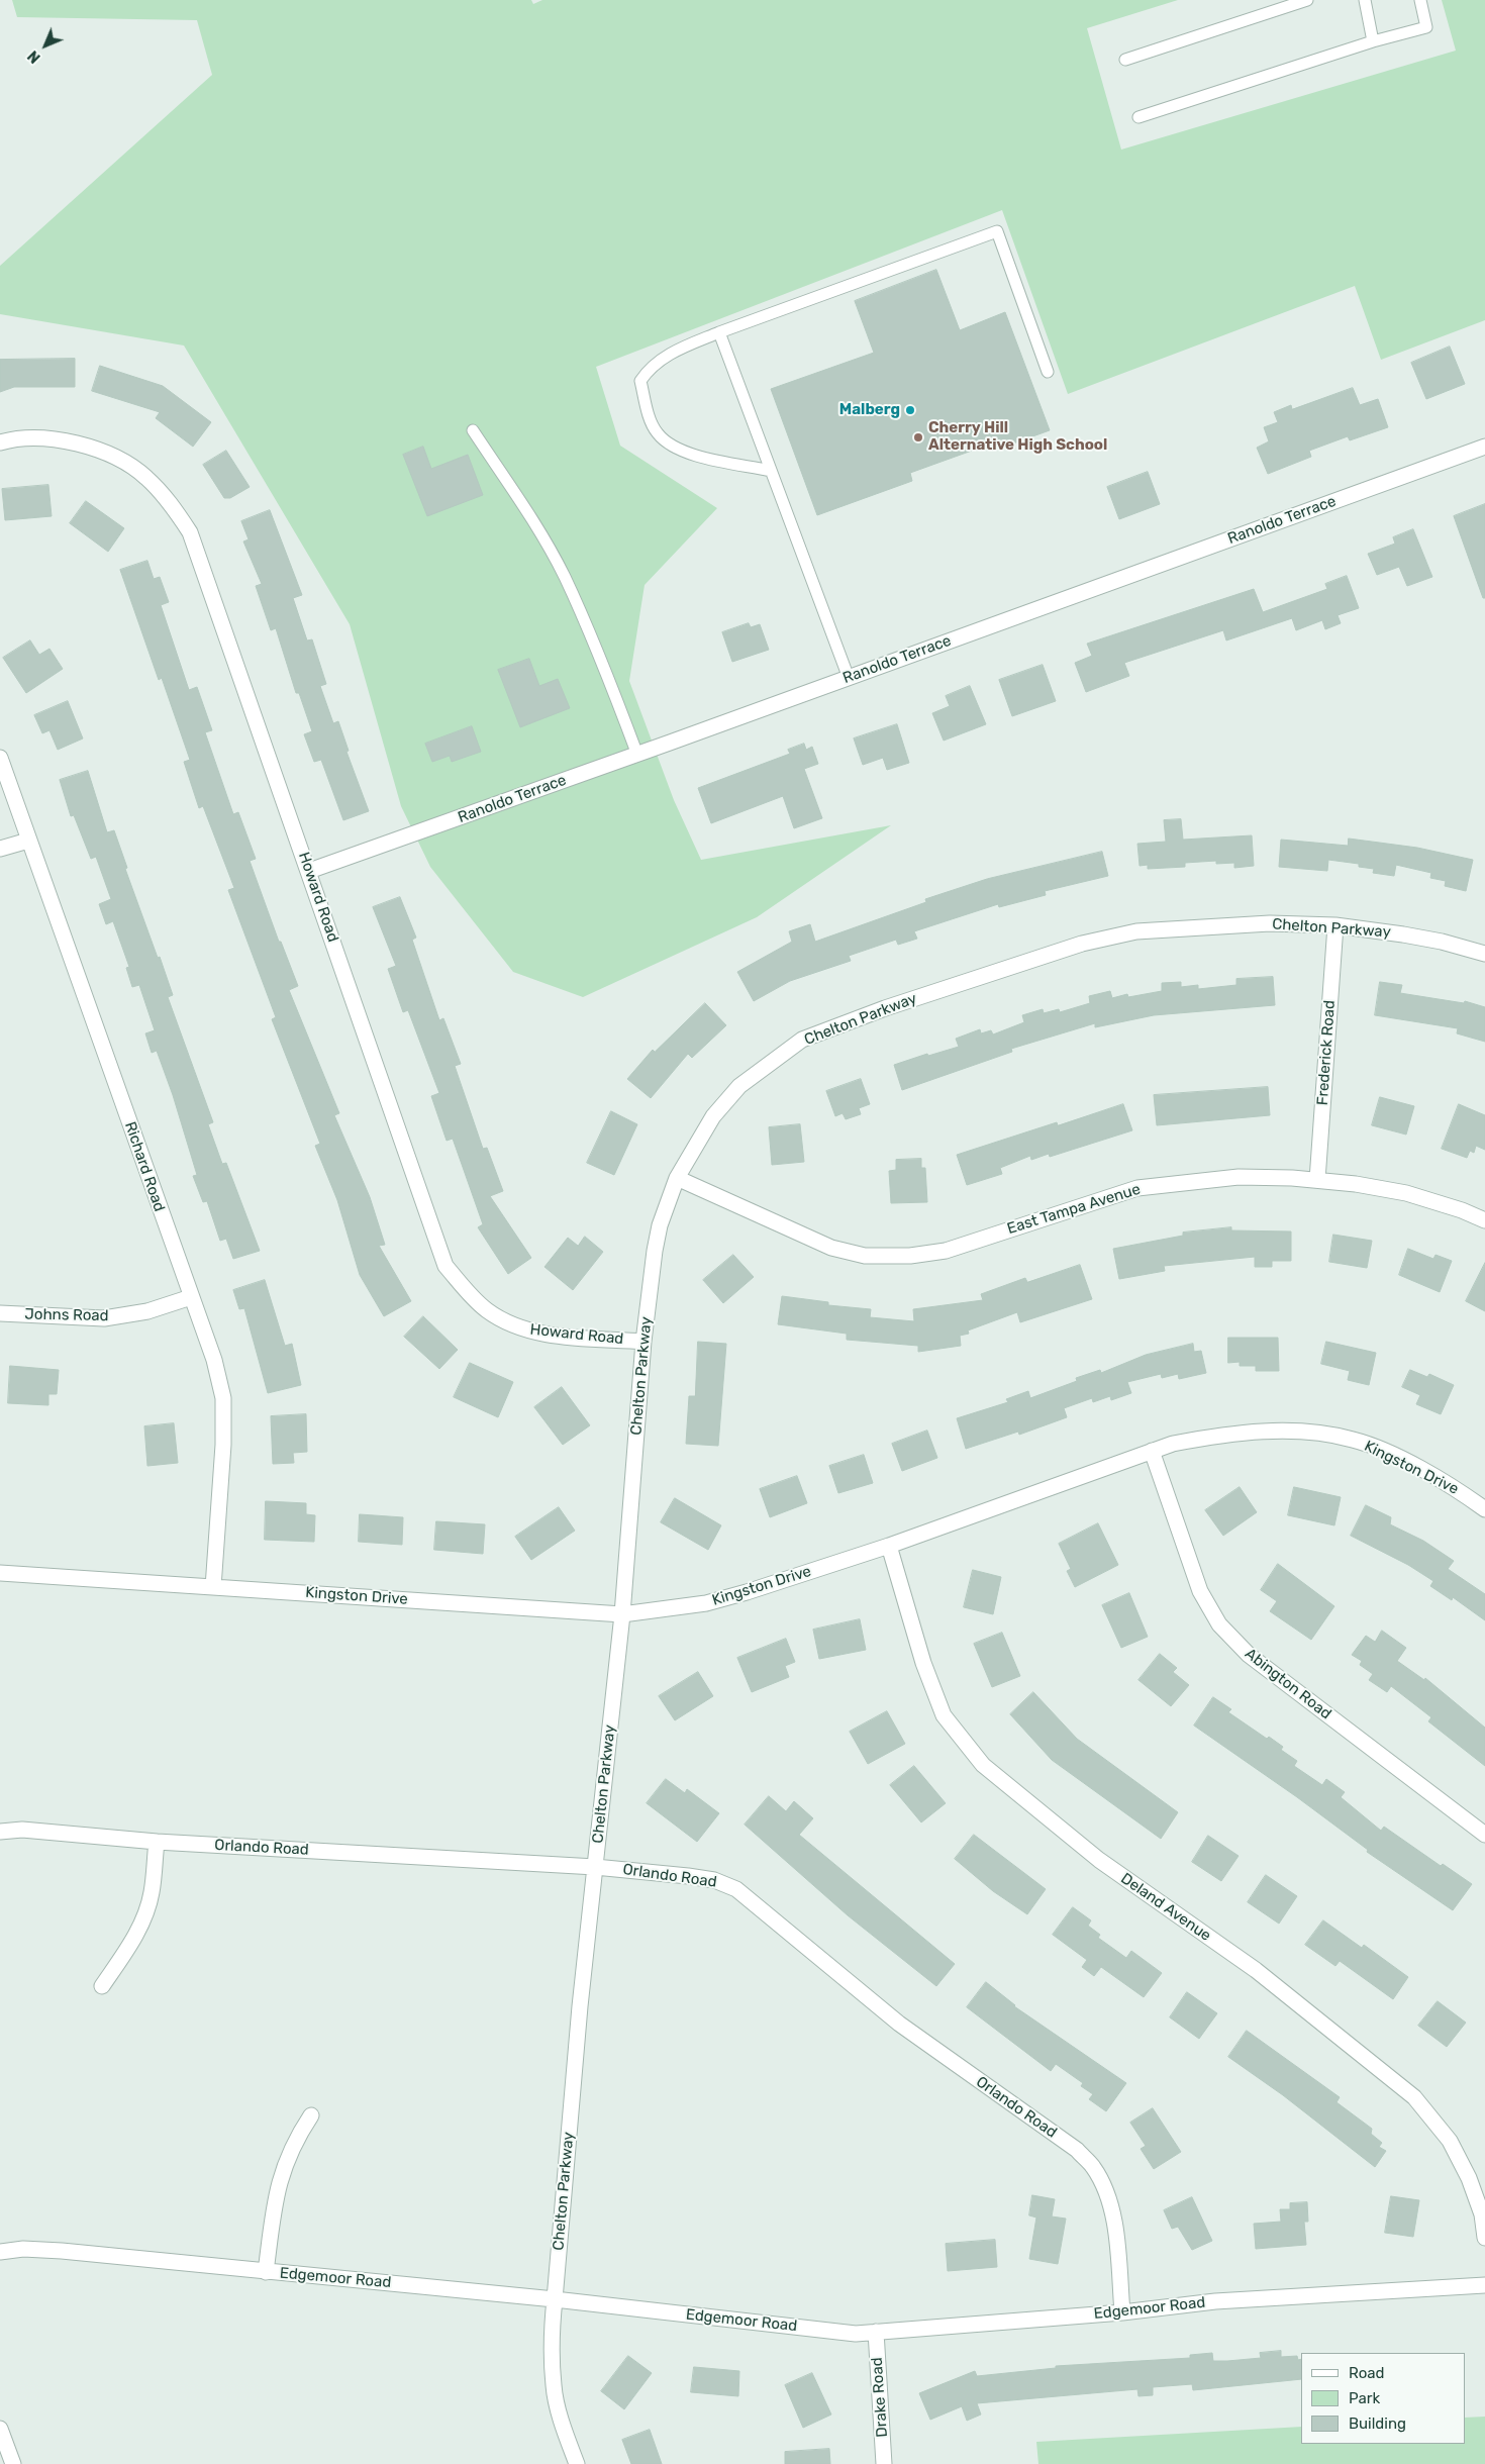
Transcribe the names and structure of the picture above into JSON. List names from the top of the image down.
{
  "streets": {
    "street": [
      "Ranoldo Terrace",
      "Howard Road",
      "Chelton Parkway",
      "Frederick Road",
      "Richard Road",
      "East Tampa Avenue",
      "Johns Road",
      "Kingston Drive",
      "Abington Road",
      "Orlando Road",
      "Deland Avenue",
      "Edgemoor Road",
      "Drake Road"
    ]
  },
  "crossings": [
    ["Ranoldo Terrace", "Howard Road"],
    ["Howard Road", "Chelton Parkway"],
    ["Chelton Parkway", "Frederick Road"],
    ["Chelton Parkway", "East Tampa Avenue"],
    ["Chelton Parkway", "Kingston Drive"],
    ["Chelton Parkway", "Orlando Road"],
    ["Chelton Parkway", "Edgemoor Road"],
    ["Frederick Road", "East Tampa Avenue"],
    ["Richard Road", "Johns Road"],
    ["Richard Road", "Kingston Drive"],
    ["Kingston Drive", "Abington Road"],
    ["Kingston Drive", "Deland Avenue"],
    ["Orlando Road", "Edgemoor Road"],
    ["Edgemoor Road", "Drake Road"]
  ],
  "places": ["Malberg", "Cherry Hill Alternative High School"],
  "legend": ["Road", "Park", "Building"],
  "north": "bottom left"
}
